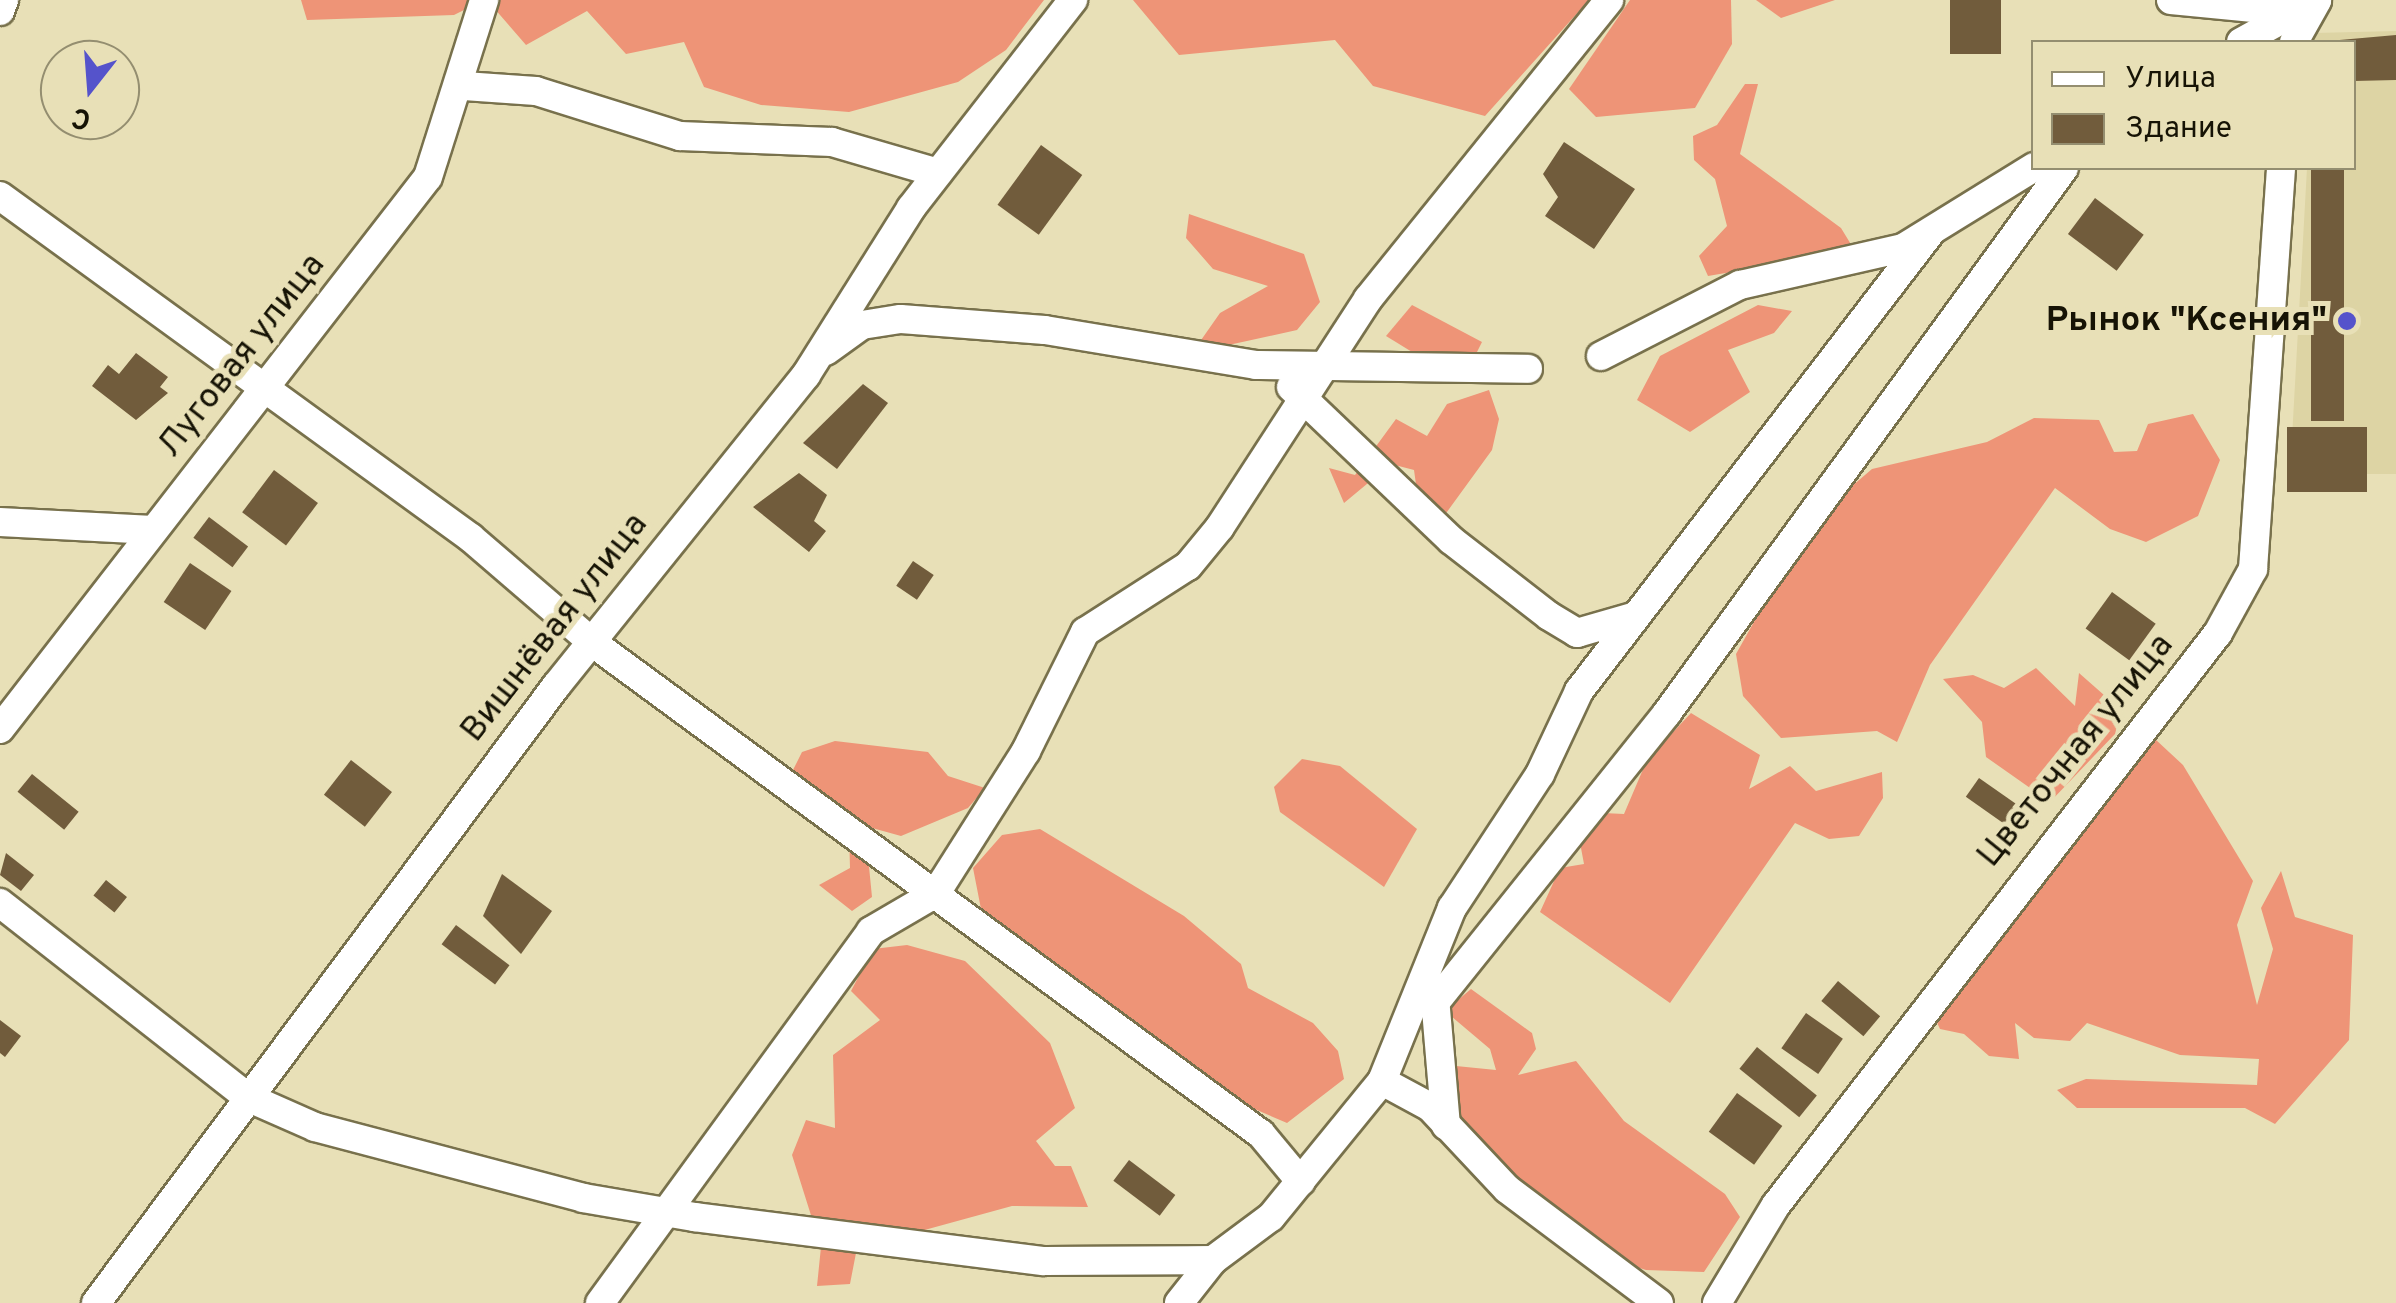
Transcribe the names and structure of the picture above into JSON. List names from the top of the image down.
{
  "streets": {
    "street": ["Луговая улица", "Вишнёвая улица", "Цветочная улица"]
  },
  "places": ["Рынок \"Ксения\""],
  "legend": ["Улица", "Здание"],
  "north": "bottom"
}
